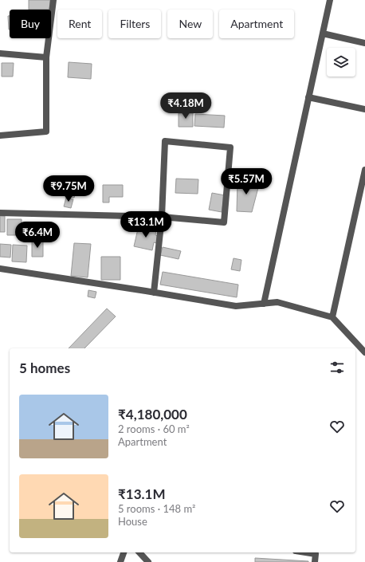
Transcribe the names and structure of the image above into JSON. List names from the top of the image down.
{
  "page": {
    "chip": [
      "Buy",
      "Rent",
      "Filters",
      "New",
      "Apartment"
    ],
    "price": [
      "₹4.18M",
      "₹5.57M",
      "₹9.75M",
      "₹13.1M",
      "₹6.4M"
    ],
    "heading": "5 homes",
    "list": [
      {
        "name": "₹4,180,000",
        "note": "2 rooms · 60 m² · Apartment"
      },
      {
        "name": "₹13.1M",
        "note": "5 rooms · 148 m² · House"
      }
    ]
  }
}
